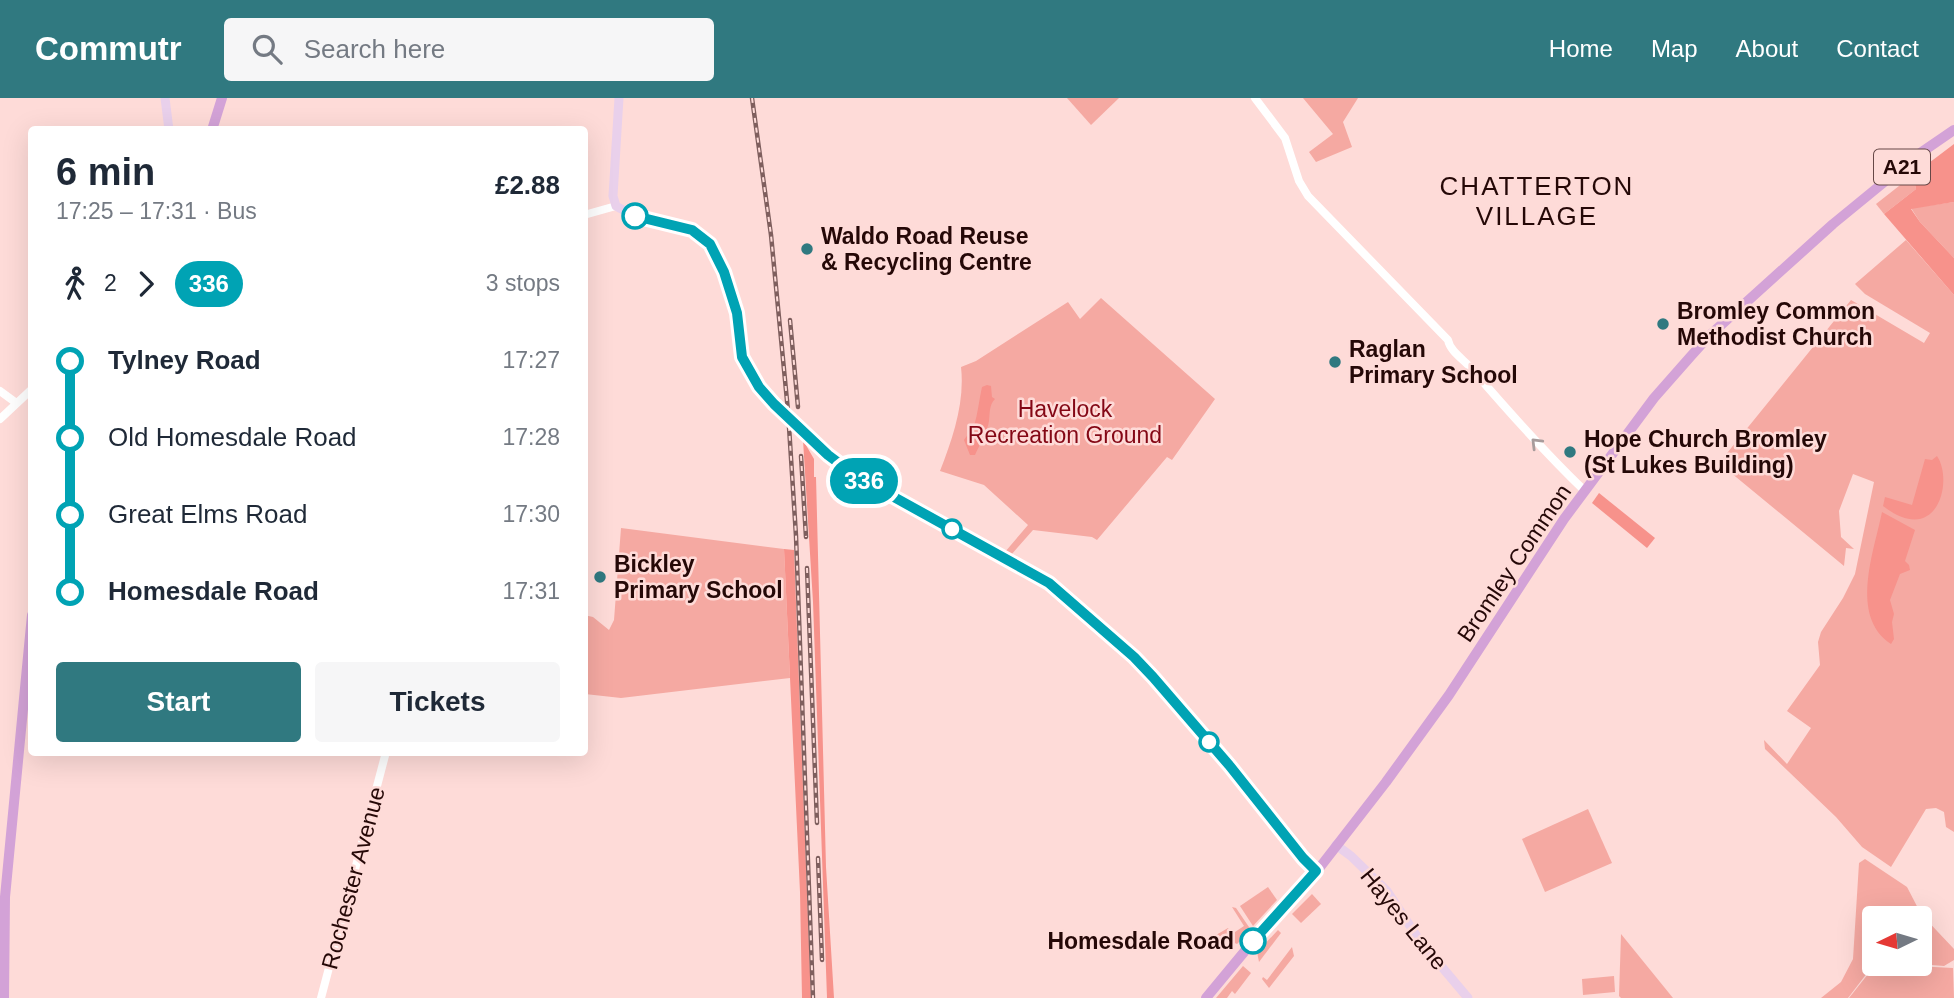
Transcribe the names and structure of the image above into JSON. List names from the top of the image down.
{
  "streets": {
    "main road": ["A21", "Bromley Common", "Hayes Lane"],
    "street": ["Rochester Avenue"]
  },
  "crossings": [
    ["A21", "Bromley Common"],
    ["Bromley Common", "Hayes Lane"]
  ],
  "districts": ["CHATTERTON VILLAGE"],
  "parks": ["Havelock Recreation Ground"],
  "places": [
    "Waldo Road Reuse & Recycling Centre",
    "Bromley Common Methodist Church",
    "Raglan Primary School",
    "Hope Church Bromley (St Lukes Building)",
    "Bickley Primary School",
    "Homesdale Road"
  ],
  "lines": ["bus line 336"],
  "north": "left",
  "page": {
    "header": "Commutr",
    "search": "Search here",
    "nav": [
      "Home",
      "Map",
      "About",
      "Contact"
    ],
    "on_map": "336",
    "heading": ["6 min", "17:25 – 17:31 · Bus", "£2.88"],
    "legs": ["2", "336", "3 stops"],
    "list": [
      {
        "name": "Tylney Road",
        "value": "17:27"
      },
      {
        "name": "Old Homesdale Road",
        "value": "17:28"
      },
      {
        "name": "Great Elms Road",
        "value": "17:30"
      },
      {
        "name": "Homesdale Road",
        "value": "17:31"
      }
    ],
    "buttons": ["Start", "Tickets"]
  }
}
